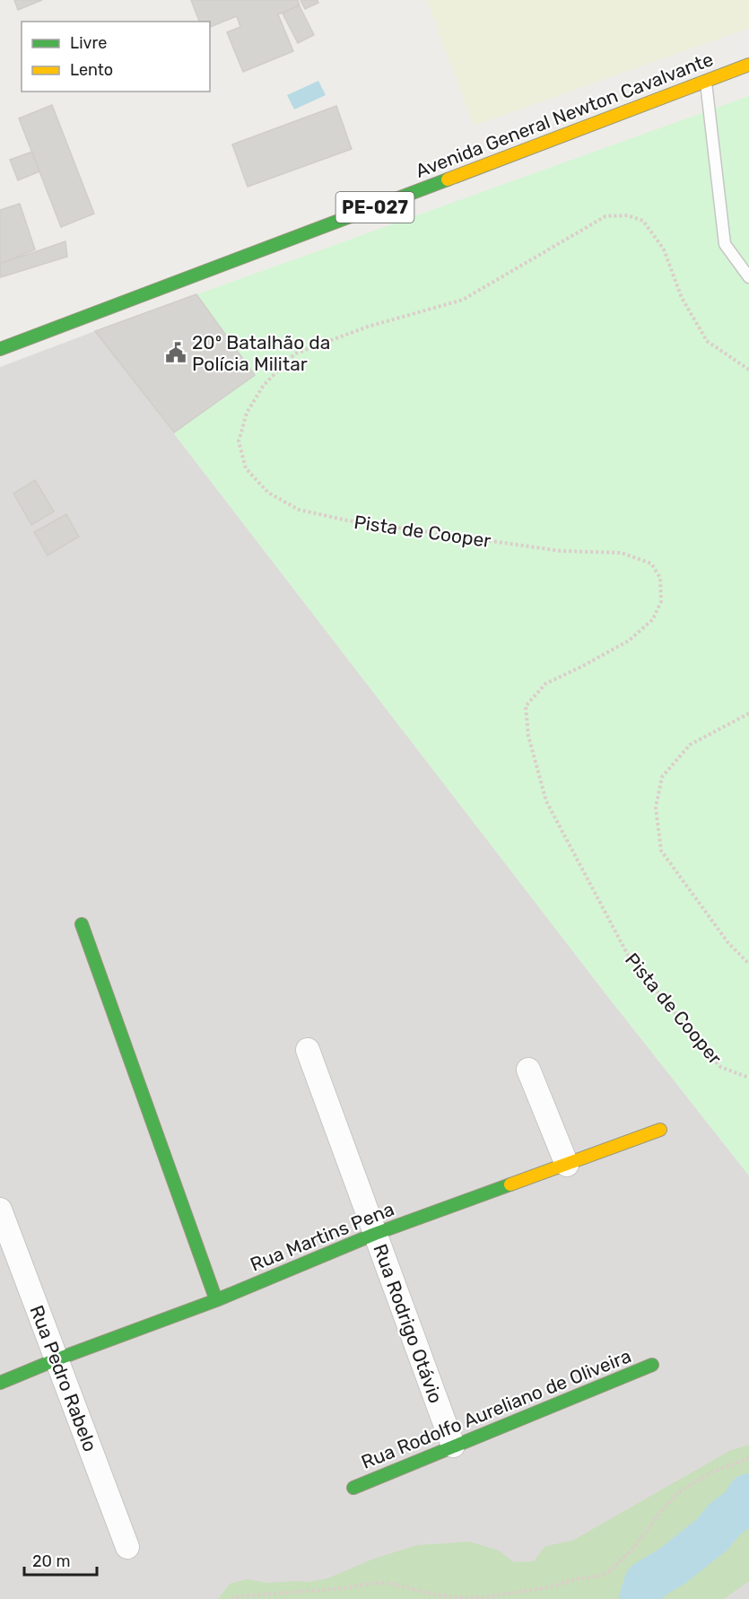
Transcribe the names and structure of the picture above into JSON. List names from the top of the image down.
{
  "streets": {
    "street": [
      "Avenida General Newton Cavalvante",
      "PE-027",
      "Rua Martins Pena",
      "Rua Rodrigo Otávio",
      "Rua Pedro Rabelo",
      "Rua Rodolfo Aureliano de Oliveira"
    ],
    "path": ["Pista de Cooper"]
  },
  "crossings": [
    ["Rua Martins Pena", "Rua Rodrigo Otávio"],
    ["Rua Martins Pena", "Rua Pedro Rabelo"],
    ["Rua Rodrigo Otávio", "Rua Rodolfo Aureliano de Oliveira"]
  ],
  "places": {
    "public building": ["20º Batalhão da Polícia Militar"]
  },
  "legend": ["Livre", "Lento"],
  "scale_bar": "20 m"
}
